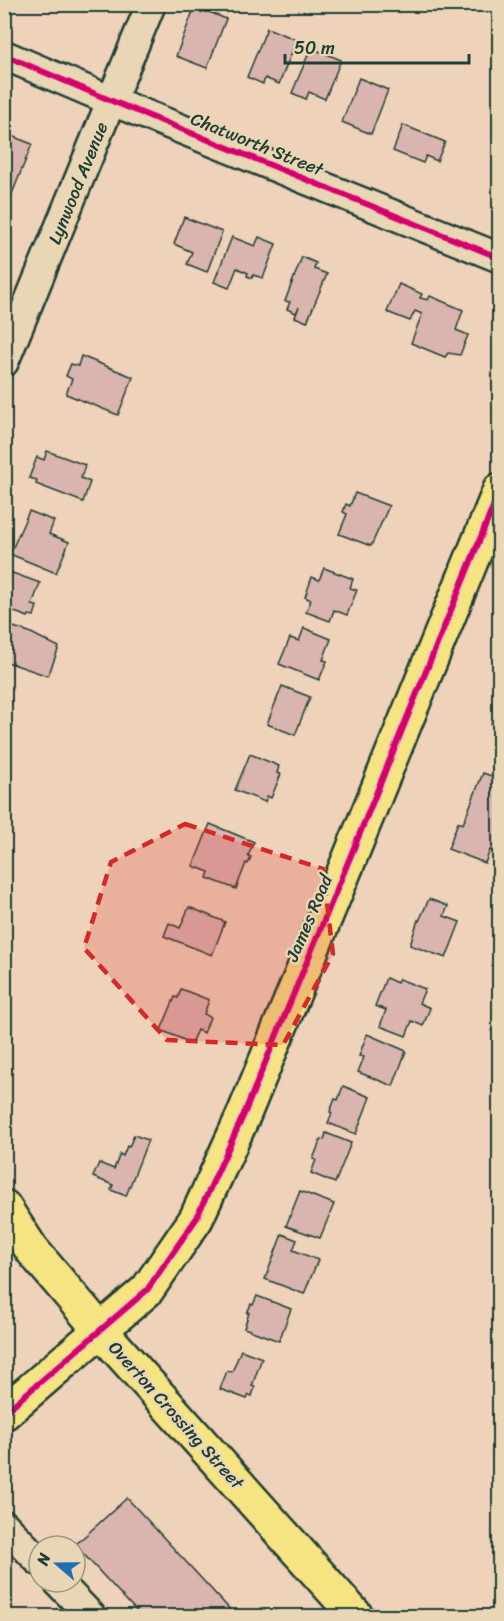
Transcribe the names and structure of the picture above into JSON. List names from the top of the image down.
{
  "streets": {
    "main road": ["James Road", "Overton Crossing Street"],
    "street": ["Chatworth Street", "Lynwood Avenue"]
  },
  "crossings": [
    ["Chatworth Street", "Lynwood Avenue"],
    ["James Road", "Overton Crossing Street"]
  ],
  "scale_bar": "50 m",
  "north": "left"
}
